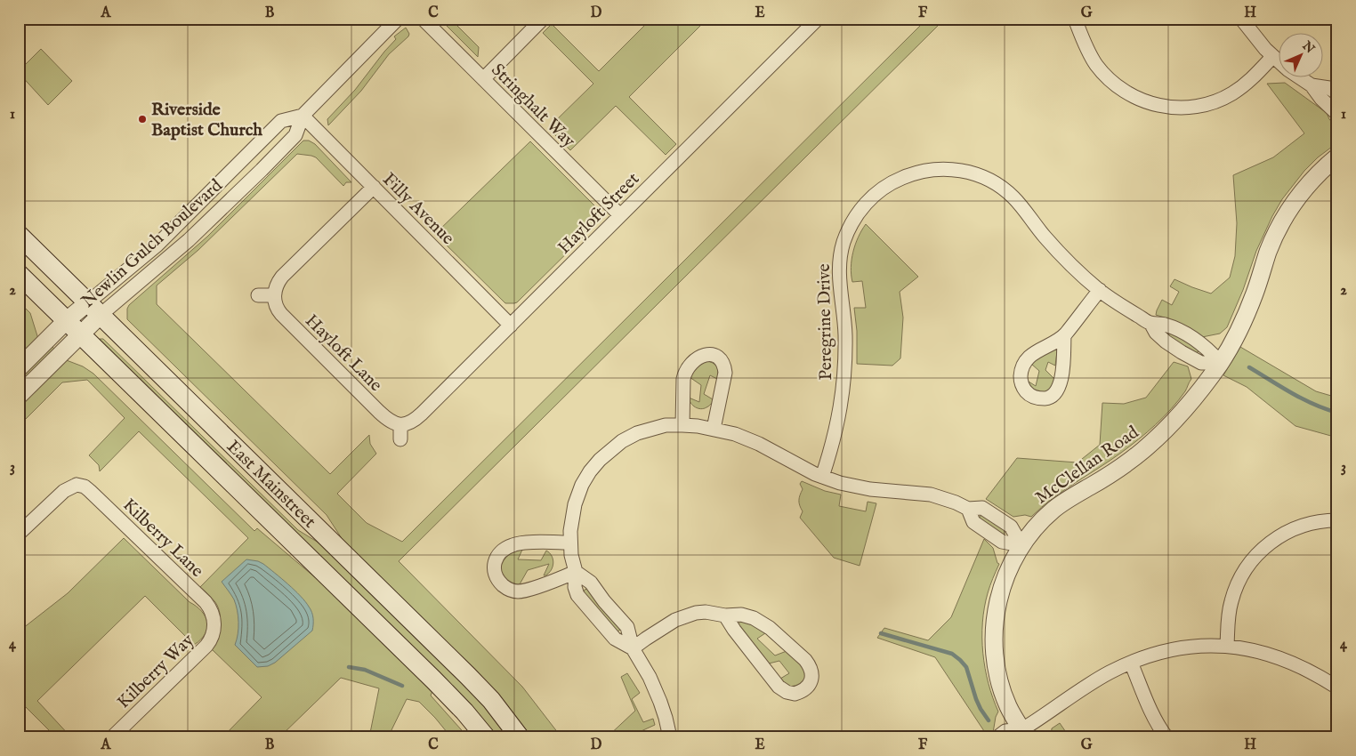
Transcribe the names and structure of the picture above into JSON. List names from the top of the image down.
{
  "streets": {
    "main road": ["East Mainstreet"],
    "street": [
      "Stringhalt Way",
      "Filly Avenue",
      "Hayloft Street",
      "Newlin Gulch Boulevard",
      "Peregrine Drive",
      "Hayloft Lane",
      "McClellan Road",
      "Kilberry Lane",
      "Kilberry Way"
    ]
  },
  "crossings": [
    ["Stringhalt Way", "Hayloft Street"],
    ["Filly Avenue", "Hayloft Street"],
    ["Filly Avenue", "Newlin Gulch Boulevard"],
    ["Hayloft Street", "Hayloft Lane"],
    ["Newlin Gulch Boulevard", "East Mainstreet"],
    ["Peregrine Drive", "McClellan Road"],
    ["Kilberry Lane", "Kilberry Way"]
  ],
  "places": ["Riverside Baptist Church"],
  "north": "top right",
  "grid": {
    "columns": [
      "A",
      "B",
      "C",
      "D",
      "E",
      "F",
      "G",
      "H"
    ],
    "rows": [
      "1",
      "2",
      "3",
      "4"
    ]
  }
}
